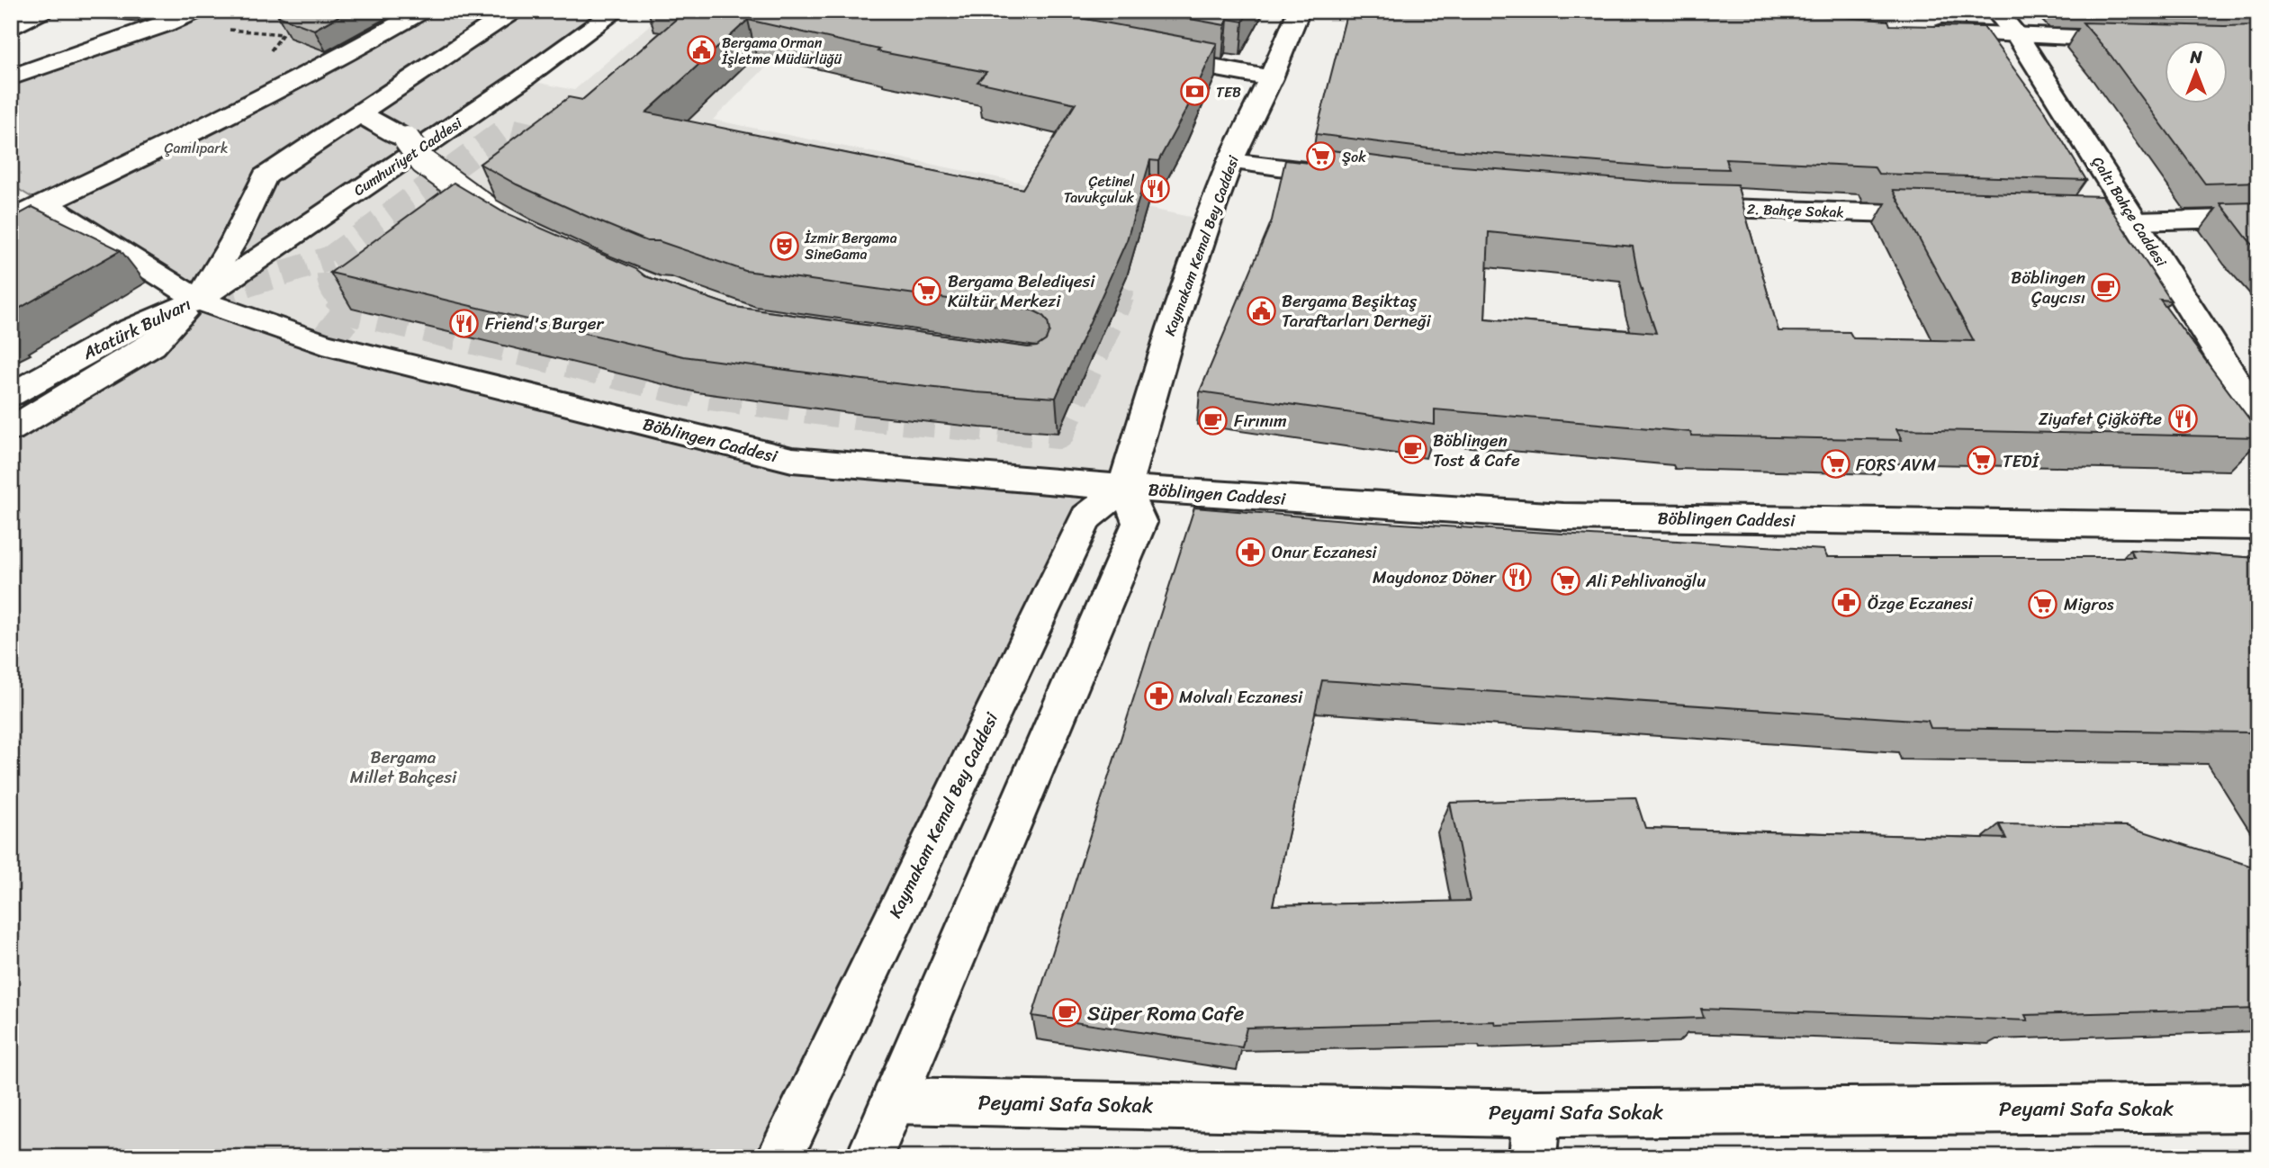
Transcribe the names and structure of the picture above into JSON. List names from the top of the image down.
{
  "streets": {
    "main road": [
      "Cumhuriyet Caddesi",
      "2. Bahçe Sokak",
      "Çaltı Bahçe Caddesi",
      "Kaymakam Kemal Bey Caddesi",
      "Atatürk Bulvarı",
      "Böblingen Caddesi",
      "Peyami Safa Sokak"
    ]
  },
  "crossings": [
    ["Cumhuriyet Caddesi", "Atatürk Bulvarı"],
    ["Cumhuriyet Caddesi", "Böblingen Caddesi"],
    ["Kaymakam Kemal Bey Caddesi", "Böblingen Caddesi"],
    ["Atatürk Bulvarı", "Böblingen Caddesi"]
  ],
  "parks": ["Çamlıpark", "Bergama Millet Bahçesi"],
  "places": {
    "public building": ["Bergama Orman İşletme Müdürlüğü", "Bergama Beşiktaş Taraftarları Derneği"],
    "bank": ["TEB"],
    "supermarket": [
      "Şok",
      "Bergama Belediyesi Kültür Merkezi",
      "TEDİ",
      "FORS AVM",
      "Ali Pehlivanoğlu",
      "Migros"
    ],
    "restaurant": [
      "Çetinel Tavukçuluk",
      "Friend's Burger",
      "Ziyafet Çiğköfte",
      "Maydonoz Döner"
    ],
    "theatre": ["İzmir Bergama SineGama"],
    "cafe": [
      "Böblingen Çaycısı",
      "Fırınım",
      "Böblingen Tost & Cafe",
      "Süper Roma Cafe"
    ],
    "pharmacy": ["Onur Eczanesi", "Özge Eczanesi", "Molvalı Eczanesi"]
  },
  "north": "top"
}
